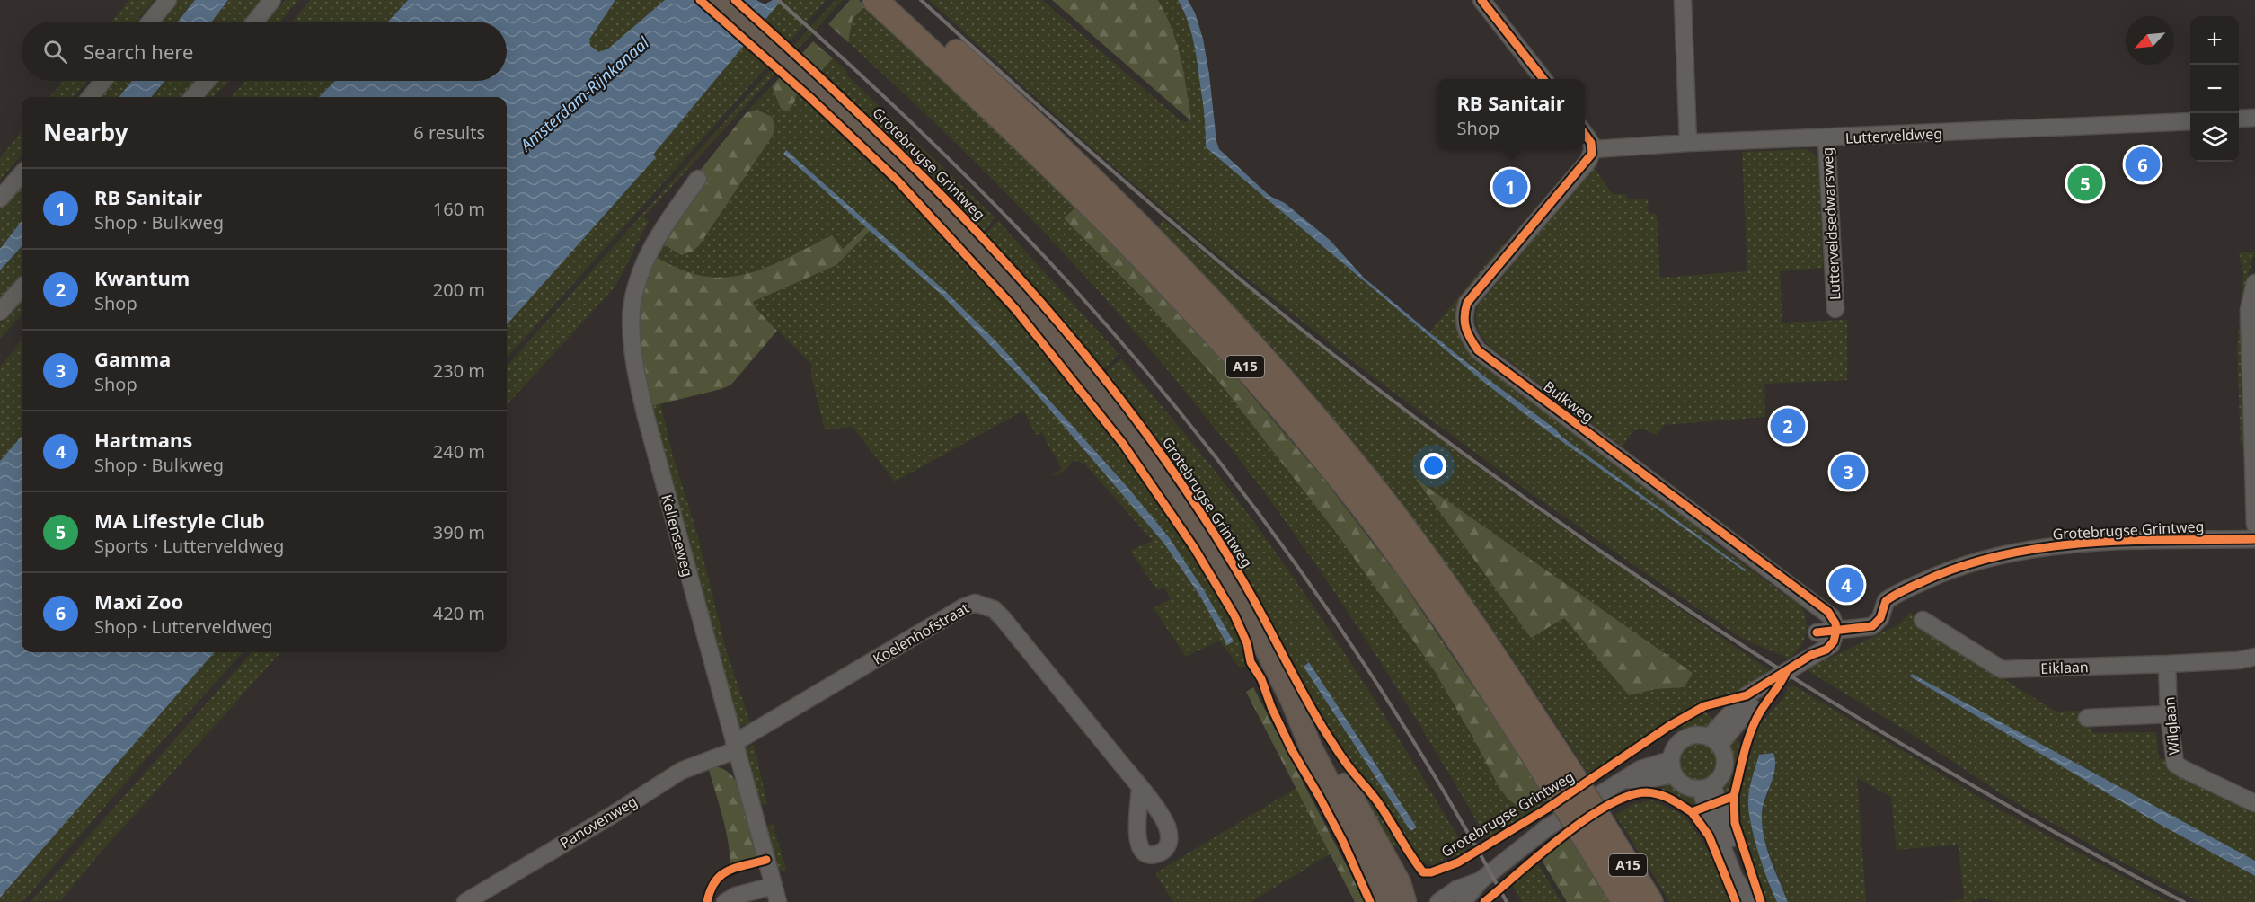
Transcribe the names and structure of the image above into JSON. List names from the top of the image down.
{
  "streets": {
    "highway": ["A15"],
    "main road": ["Grotebrugse Grintweg"],
    "street": [
      "Lutterveldweg",
      "Lutterveldsedwarsweg",
      "Bulkweg",
      "Kellenseweg",
      "Koelenhofstraat",
      "Eiklaan",
      "Wilglaan",
      "Panovenweg"
    ]
  },
  "crossings": [
    ["Lutterveldweg", "Lutterveldsedwarsweg"],
    ["Lutterveldweg", "Bulkweg"],
    ["Grotebrugse Grintweg", "Bulkweg"],
    ["Kellenseweg", "Koelenhofstraat"],
    ["Kellenseweg", "Panovenweg"],
    ["Koelenhofstraat", "Panovenweg"],
    ["Eiklaan", "Wilglaan"]
  ],
  "water": ["Amsterdam-Rijnkanaal"],
  "north": "bottom left",
  "page": {
    "map_buttons": ["+", "−"],
    "search": "Search here",
    "popup": ["RB Sanitair", "Shop"],
    "heading": ["Nearby", "6 results"],
    "pins": [
      "6",
      "5",
      "1",
      "2",
      "3",
      "4"
    ],
    "list": [
      {
        "mark": "1",
        "name": "RB Sanitair",
        "note": "Shop · Bulkweg",
        "value": "160 m"
      },
      {
        "mark": "2",
        "name": "Kwantum",
        "note": "Shop",
        "value": "200 m"
      },
      {
        "mark": "3",
        "name": "Gamma",
        "note": "Shop",
        "value": "230 m"
      },
      {
        "mark": "4",
        "name": "Hartmans",
        "note": "Shop · Bulkweg",
        "value": "240 m"
      },
      {
        "mark": "5",
        "name": "MA Lifestyle Club",
        "note": "Sports · Lutterveldweg",
        "value": "390 m"
      },
      {
        "mark": "6",
        "name": "Maxi Zoo",
        "note": "Shop · Lutterveldweg",
        "value": "420 m"
      }
    ]
  }
}
